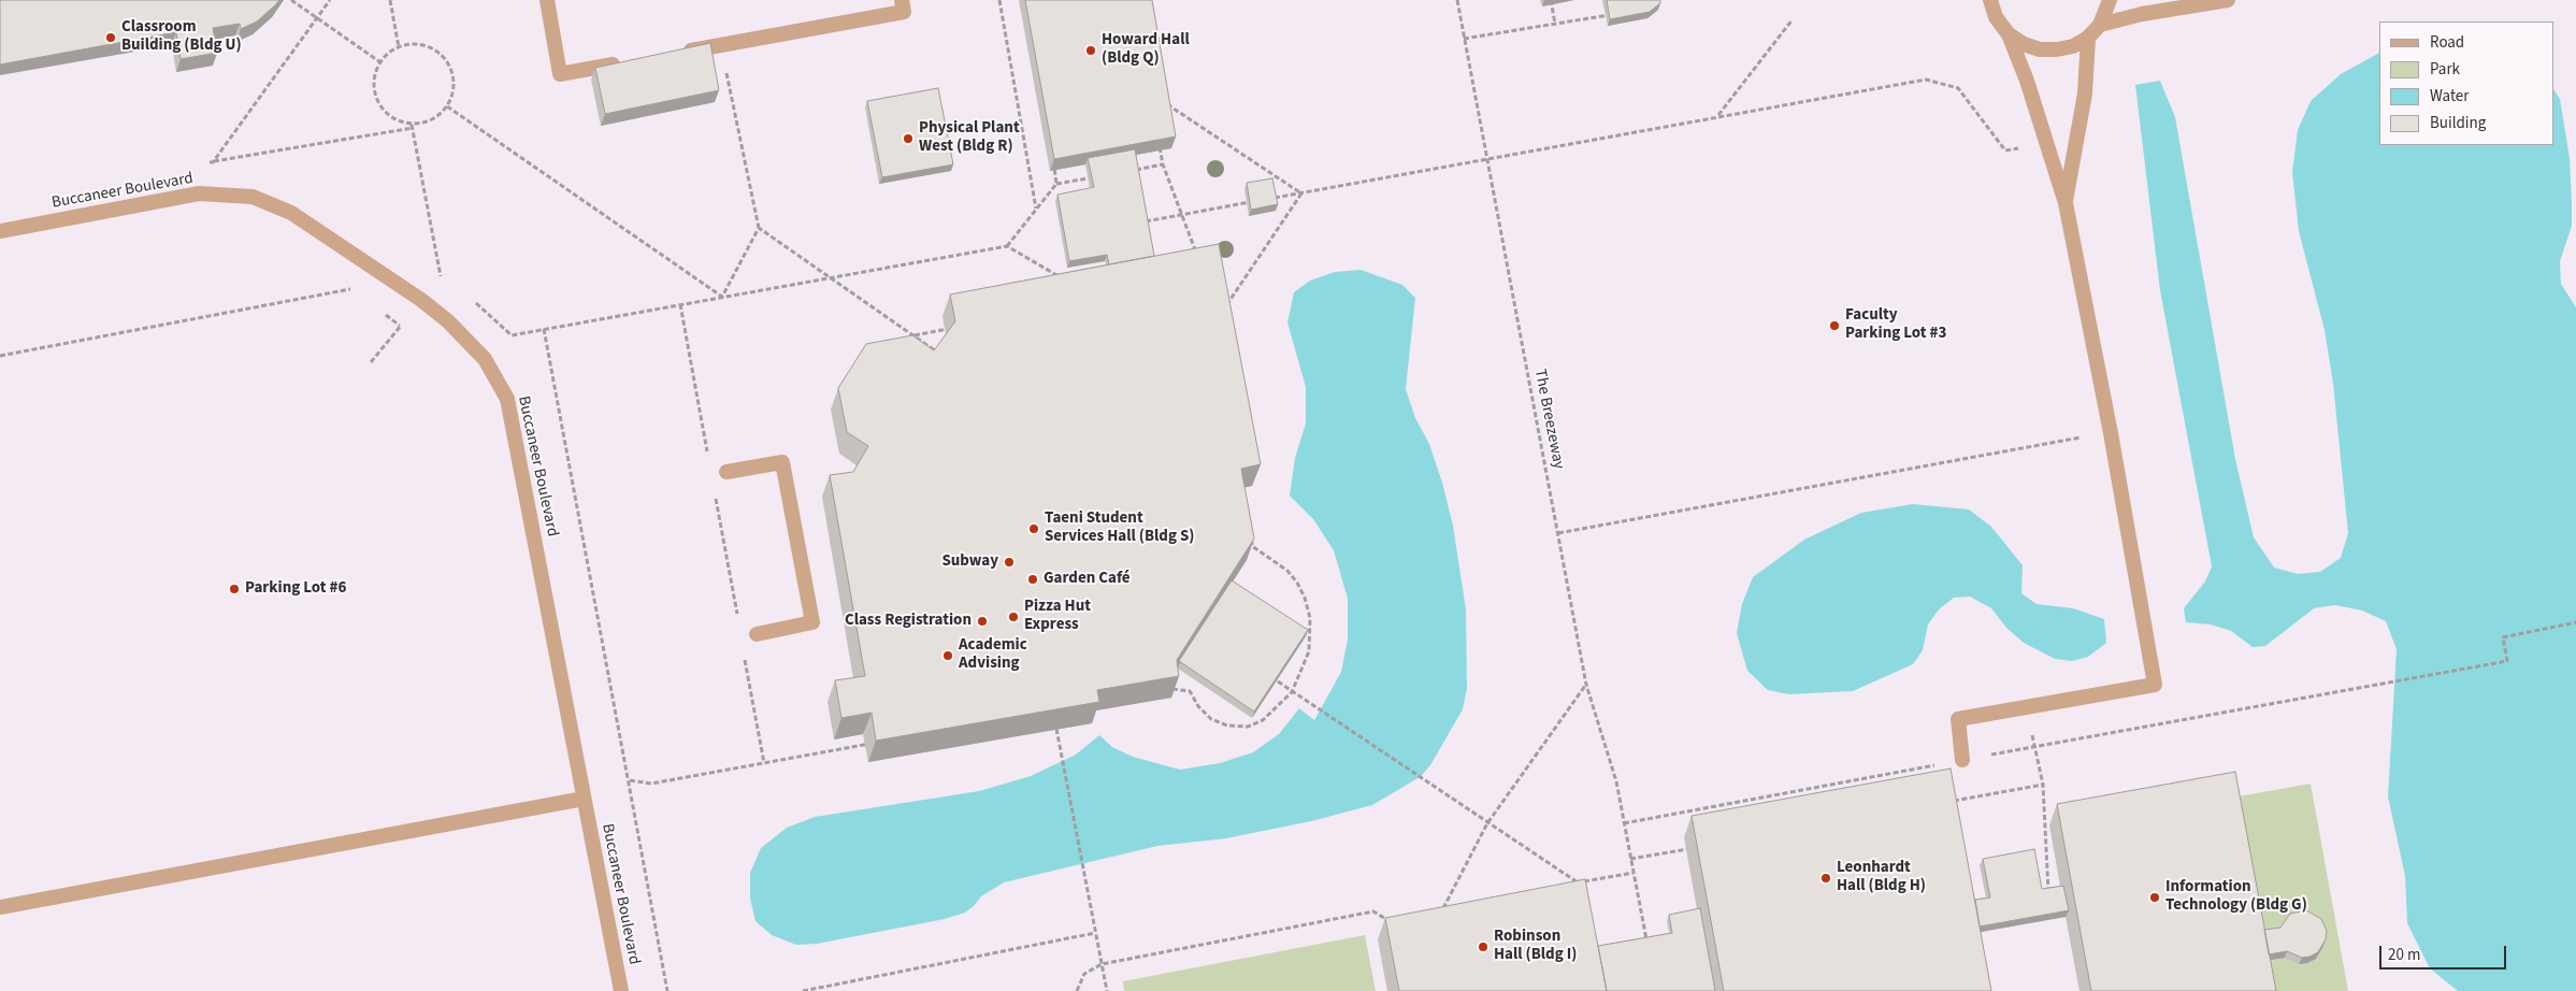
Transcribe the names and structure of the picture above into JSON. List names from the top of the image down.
{
  "streets": {
    "street": ["Buccaneer Boulevard"],
    "path": ["The Breezeway"]
  },
  "places": [
    "Classroom Building (Bldg U)",
    "Howard Hall (Bldg Q)",
    "Physical Plant West (Bldg R)",
    "Faculty Parking Lot #3",
    "Taeni Student Services Hall (Bldg S)",
    "Subway",
    "Garden Café",
    "Parking Lot #6",
    "Pizza Hut Express",
    "Class Registration",
    "Academic Advising",
    "Leonhardt Hall (Bldg H)",
    "Information Technology (Bldg G)",
    "Robinson Hall (Bldg I)"
  ],
  "legend": [
    "Road",
    "Park",
    "Water",
    "Building"
  ],
  "scale_bar": "20 m"
}
